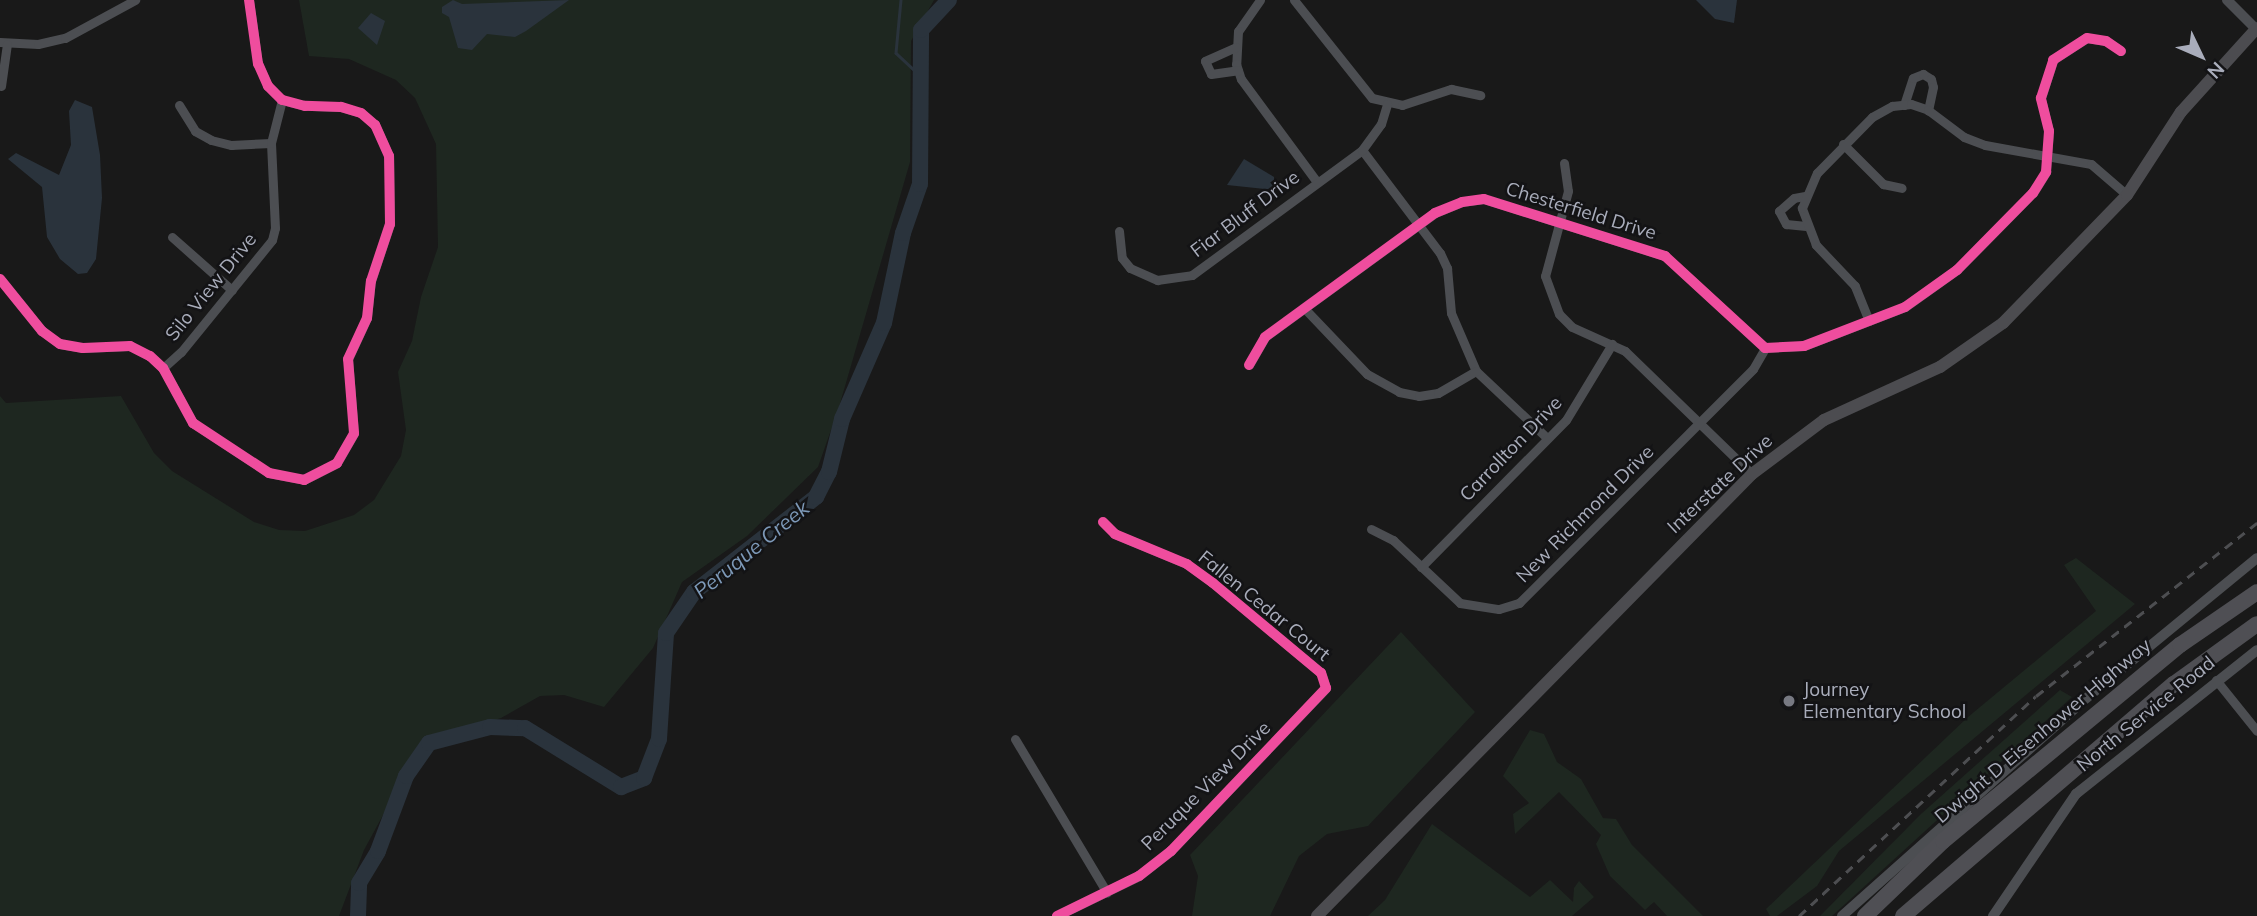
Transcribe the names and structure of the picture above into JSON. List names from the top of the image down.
{
  "streets": {
    "highway": ["Dwight D Eisenhower Highway"],
    "main road": ["Interstate Drive"],
    "street": [
      "Chesterfield Drive",
      "Fiar Bluff Drive",
      "Silo View Drive",
      "Carrollton Drive",
      "New Richmond Drive",
      "Fallen Cedar Court",
      "North Service Road",
      "Peruque View Drive"
    ]
  },
  "crossings": [
    ["Chesterfield Drive", "New Richmond Drive"],
    ["Carrollton Drive", "New Richmond Drive"],
    ["Fallen Cedar Court", "Peruque View Drive"]
  ],
  "water": ["Peruque Creek"],
  "places": ["Journey Elementary School"],
  "north": "bottom right"
}
